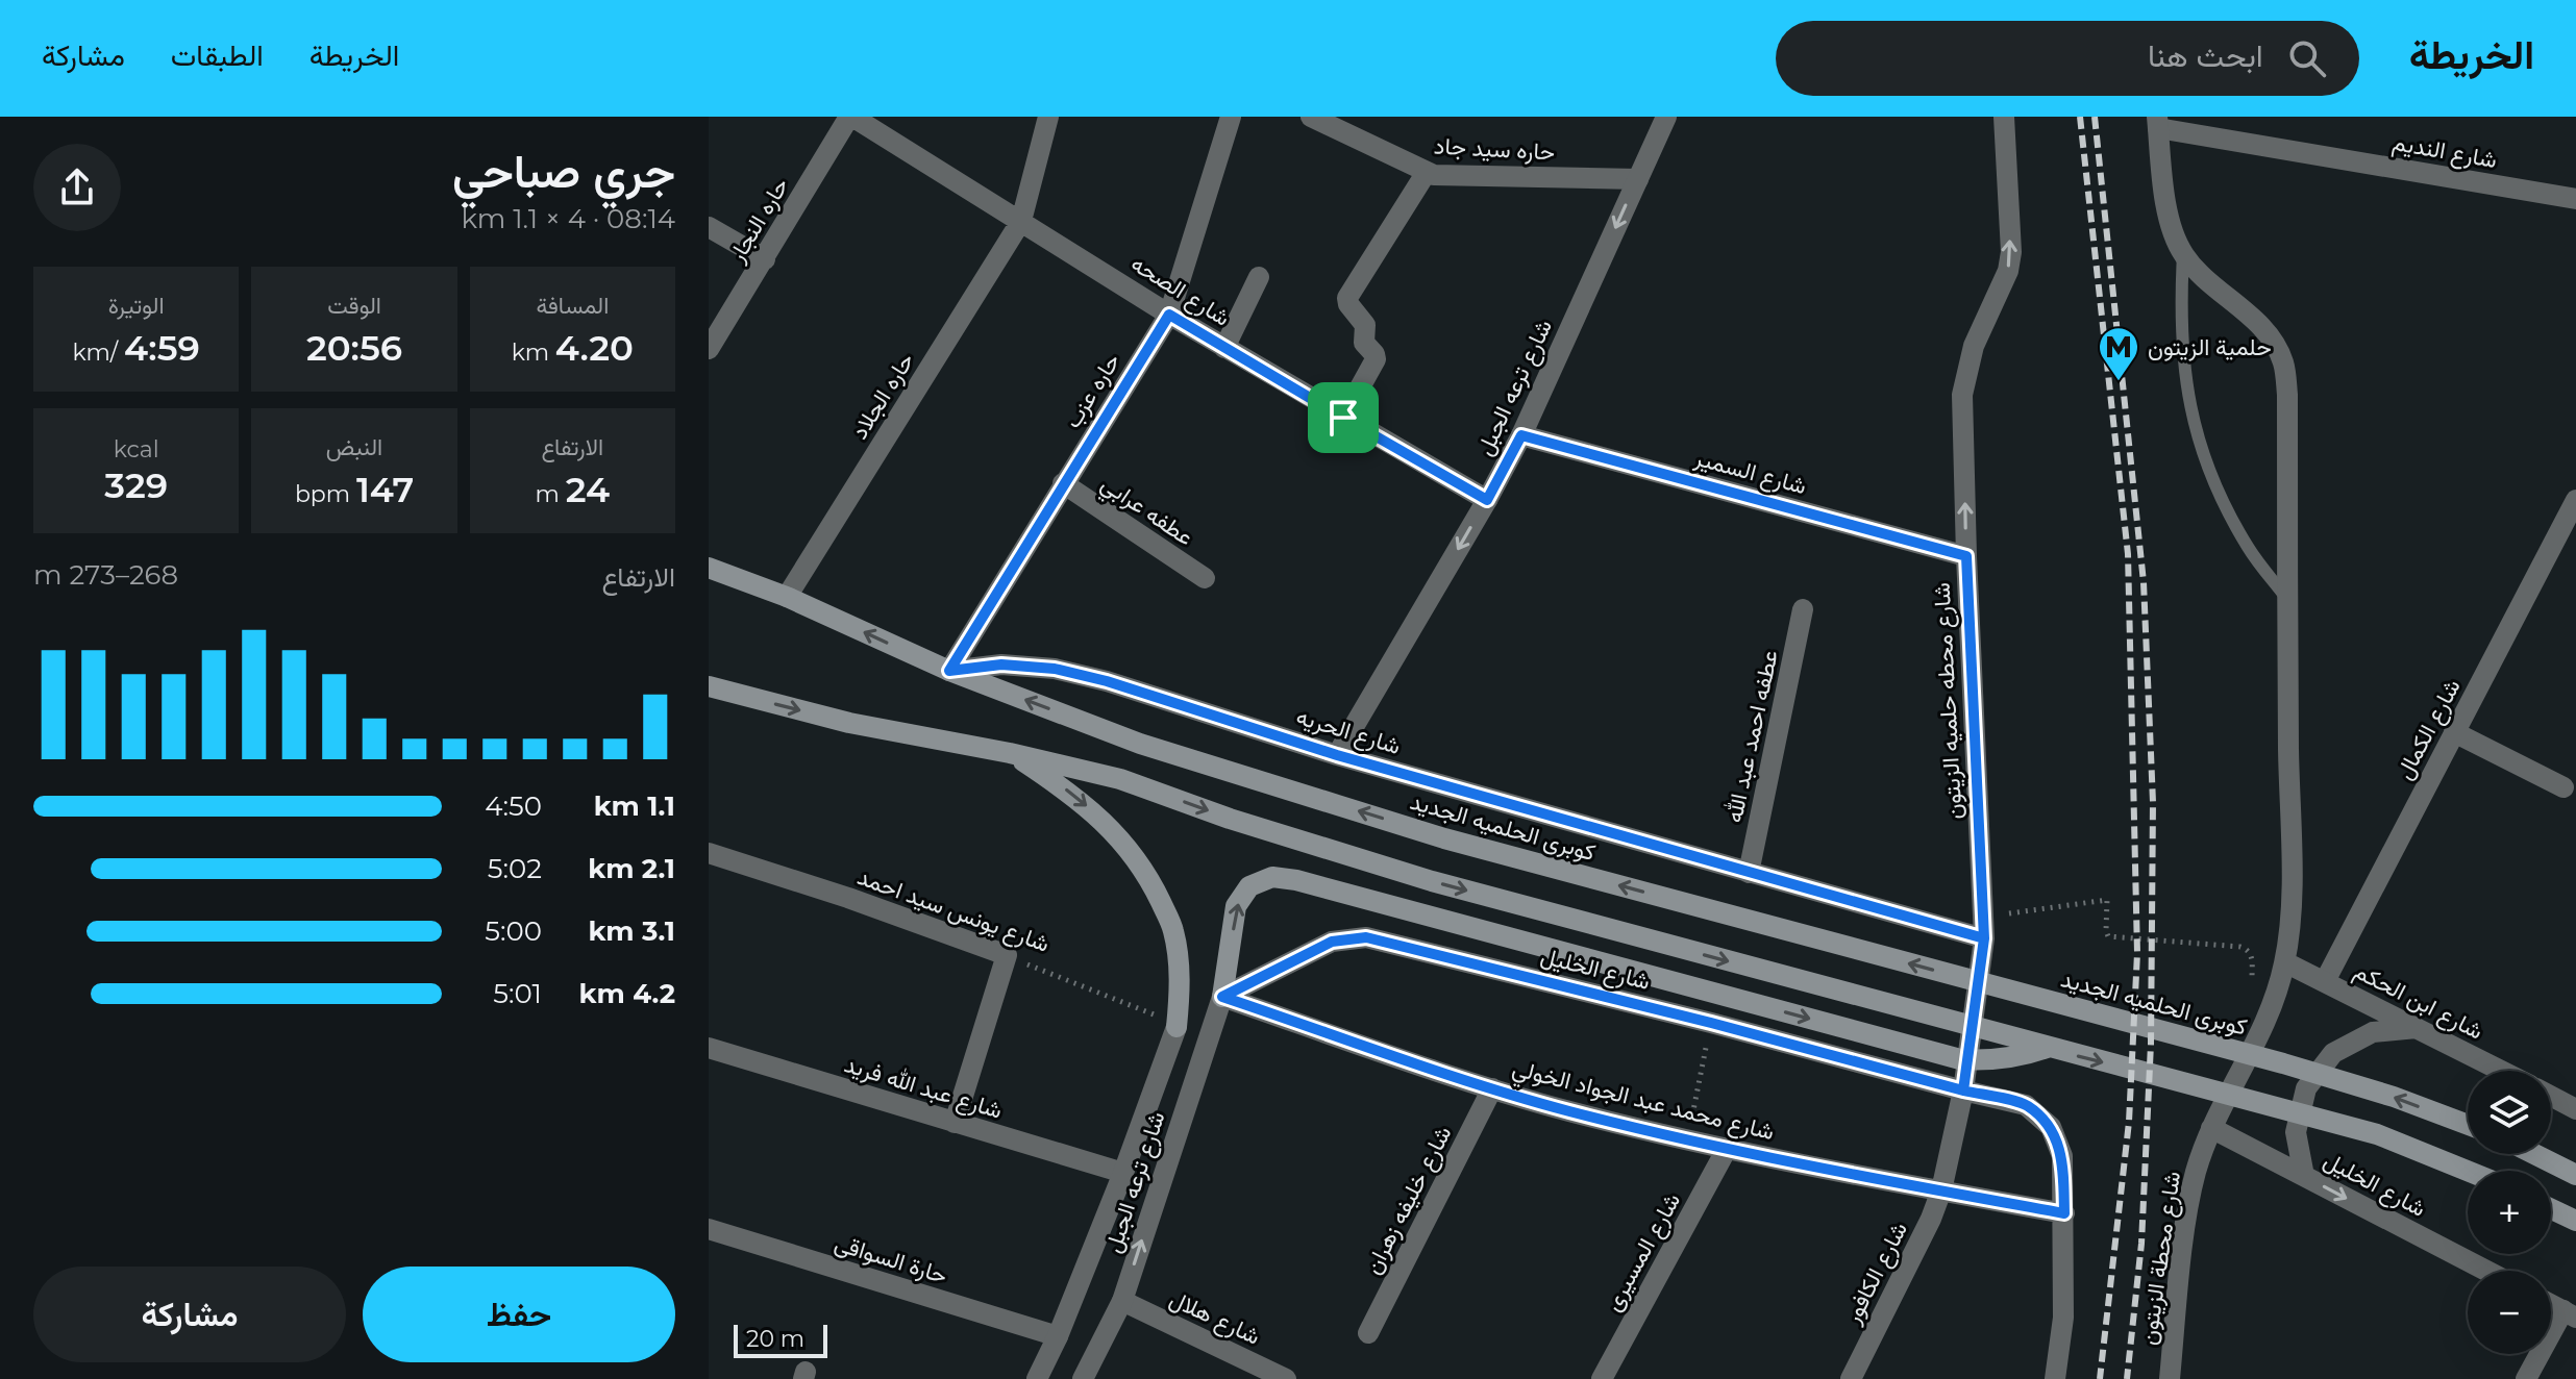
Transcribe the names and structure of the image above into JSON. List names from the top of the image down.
{
  "streets": {
    "main road": ["كوبرى الحلميه الجديد"],
    "street": [
      "حاره سيد جاد",
      "شارع النديم",
      "حاره النجار",
      "شارع الصحه",
      "شارع ترعه الجبل",
      "حاره عزب",
      "حاره الجلاد",
      "شارع السمير",
      "عطفه عرابي",
      "شارع محطه حلميه الزيتون",
      "شارع الكمال",
      "شارع الحريه",
      "عطفه احمد عبد الله",
      "شارع يونس سيد احمد",
      "شارع الخليل",
      "شارع ابن الحكم",
      "شارع عبد الله فريد",
      "شارع محمد عبد الجواد الخولي",
      "شارع خليفه زهران",
      "شارع المسيرى",
      "شارع محطة الزيتون",
      "حارة السواقى",
      "شارع الكافور",
      "شارع هلال"
    ]
  },
  "crossings": [
    ["حاره سيد جاد", "شارع ترعه الجبل"],
    ["حاره النجار", "شارع الصحه"],
    ["شارع الصحه", "شارع ترعه الجبل"],
    ["شارع الصحه", "حاره عزب"],
    ["شارع الصحه", "حاره الجلاد"],
    ["شارع ترعه الجبل", "شارع السمير"],
    ["شارع ترعه الجبل", "شارع الحريه"],
    ["شارع ترعه الجبل", "شارع يونس سيد احمد"],
    ["شارع ترعه الجبل", "شارع الخليل"],
    ["شارع ترعه الجبل", "شارع عبد الله فريد"],
    ["شارع ترعه الجبل", "شارع محمد عبد الجواد الخولي"],
    ["شارع ترعه الجبل", "حارة السواقى"],
    ["شارع ترعه الجبل", "شارع هلال"],
    ["حاره عزب", "عطفه عرابي"],
    ["حاره عزب", "شارع الحريه"],
    ["حاره عزب", "كوبرى الحلميه الجديد"],
    ["شارع السمير", "شارع محطه حلميه الزيتون"],
    ["شارع محطه حلميه الزيتون", "شارع الحريه"],
    ["شارع محطه حلميه الزيتون", "شارع الخليل"],
    ["شارع محطه حلميه الزيتون", "شارع الكافور"],
    ["شارع الكمال", "شارع ابن الحكم"],
    ["شارع الحريه", "عطفه احمد عبد الله"],
    ["شارع الحريه", "كوبرى الحلميه الجديد"],
    ["شارع الخليل", "شارع محمد عبد الجواد الخولي"],
    ["شارع الخليل", "شارع محطة الزيتون"],
    ["شارع الخليل", "شارع الكافور"],
    ["شارع ابن الحكم", "شارع محطة الزيتون"],
    ["شارع محمد عبد الجواد الخولي", "شارع خليفه زهران"],
    ["شارع محمد عبد الجواد الخولي", "شارع المسيرى"],
    ["شارع محمد عبد الجواد الخولي", "شارع الكافور"]
  ],
  "places": {
    "metro station": ["حلمية الزيتون"]
  },
  "scale_bar": "20 m",
  "page": {
    "header": "الخريطة",
    "search": "ابحث هنا",
    "nav": ["الخريطة", "الطبقات", "مشاركة"],
    "heading": ["جري صباحي", "08:14 · 4 × 1.1 km"],
    "stats": [
      ["المسافة", "4.20 km"],
      ["الوقت", "20:56"],
      ["الوتيرة", "4:59 /km"],
      ["الارتفاع", "24 m"],
      ["النبض", "147 bpm"],
      ["kcal", "329"]
    ],
    "chart": ["الارتفاع", "268–273 m"],
    "list": [
      {
        "name": "1.1 km",
        "note": "4:50"
      },
      {
        "name": "2.1 km",
        "note": "5:02"
      },
      {
        "name": "3.1 km",
        "note": "5:00"
      },
      {
        "name": "4.2 km",
        "note": "5:01"
      }
    ],
    "map_buttons": ["+", "−"],
    "buttons": ["حفظ", "مشاركة"],
    "scale": "20 m"
  }
}
